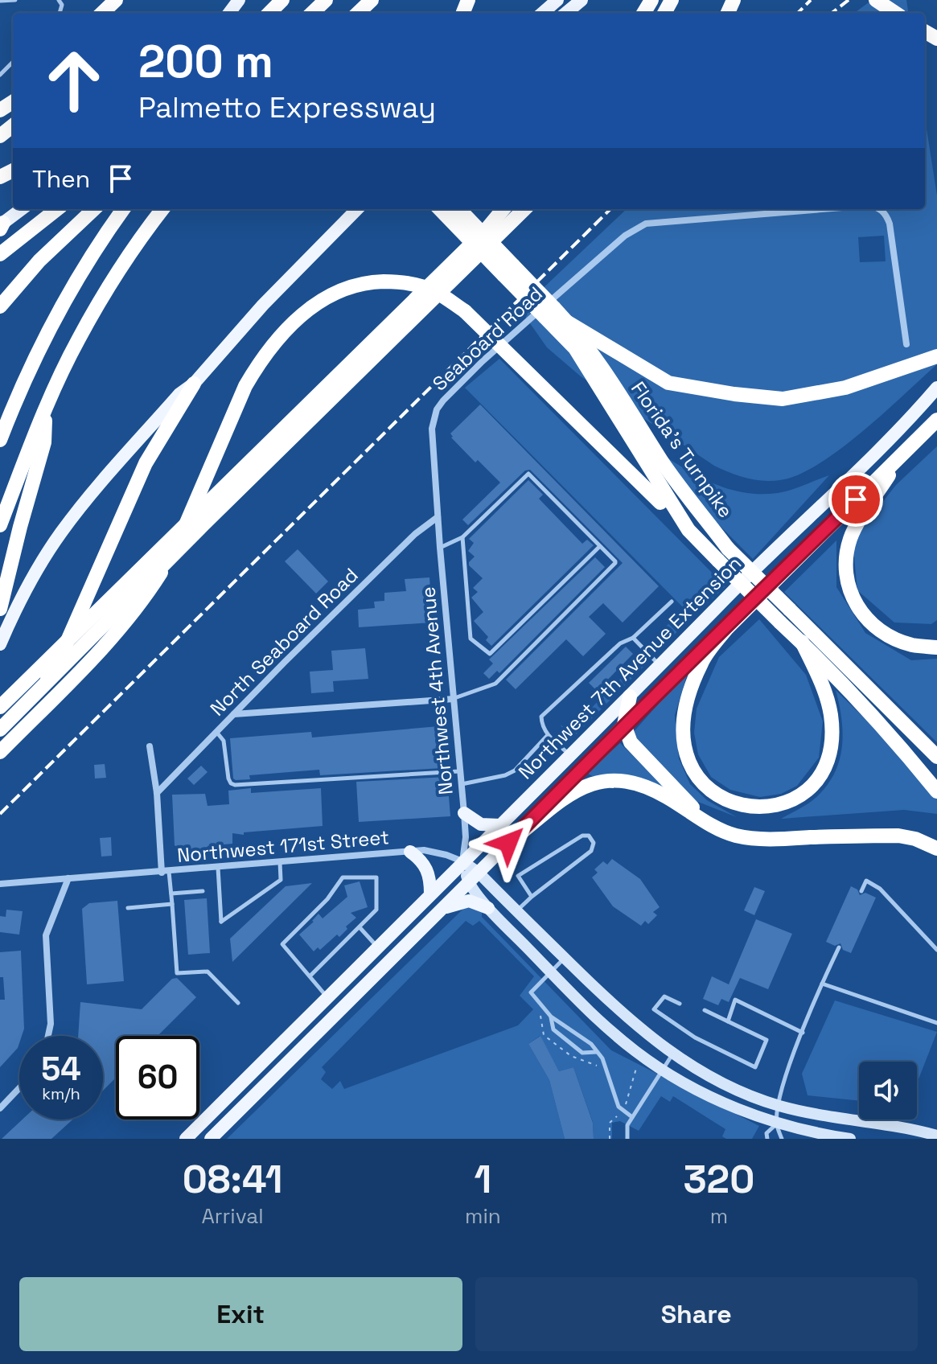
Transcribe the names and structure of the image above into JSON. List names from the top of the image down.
{
  "streets": {
    "highway": ["Florida's Turnpike"],
    "main road": ["Northwest 7th Avenue Extension"],
    "street": [
      "Seaboard Road",
      "North Seaboard Road",
      "Northwest 4th Avenue",
      "Northwest 171st Street"
    ]
  },
  "crossings": [
    ["Seaboard Road", "North Seaboard Road"],
    ["Seaboard Road", "Northwest 4th Avenue"],
    ["North Seaboard Road", "Northwest 4th Avenue"],
    ["Northwest 7th Avenue Extension", "Northwest 4th Avenue"],
    ["Northwest 7th Avenue Extension", "Northwest 171st Street"],
    ["Northwest 4th Avenue", "Northwest 171st Street"]
  ],
  "page": {
    "turn": ["200 m", "Palmetto Expressway"],
    "then": "Then",
    "speed": "54 km/h",
    "limit": "60",
    "eta": [
      "08:41",
      "Arrival",
      "1",
      "min",
      "320",
      "m"
    ],
    "buttons": ["Exit", "Share"]
  }
}
